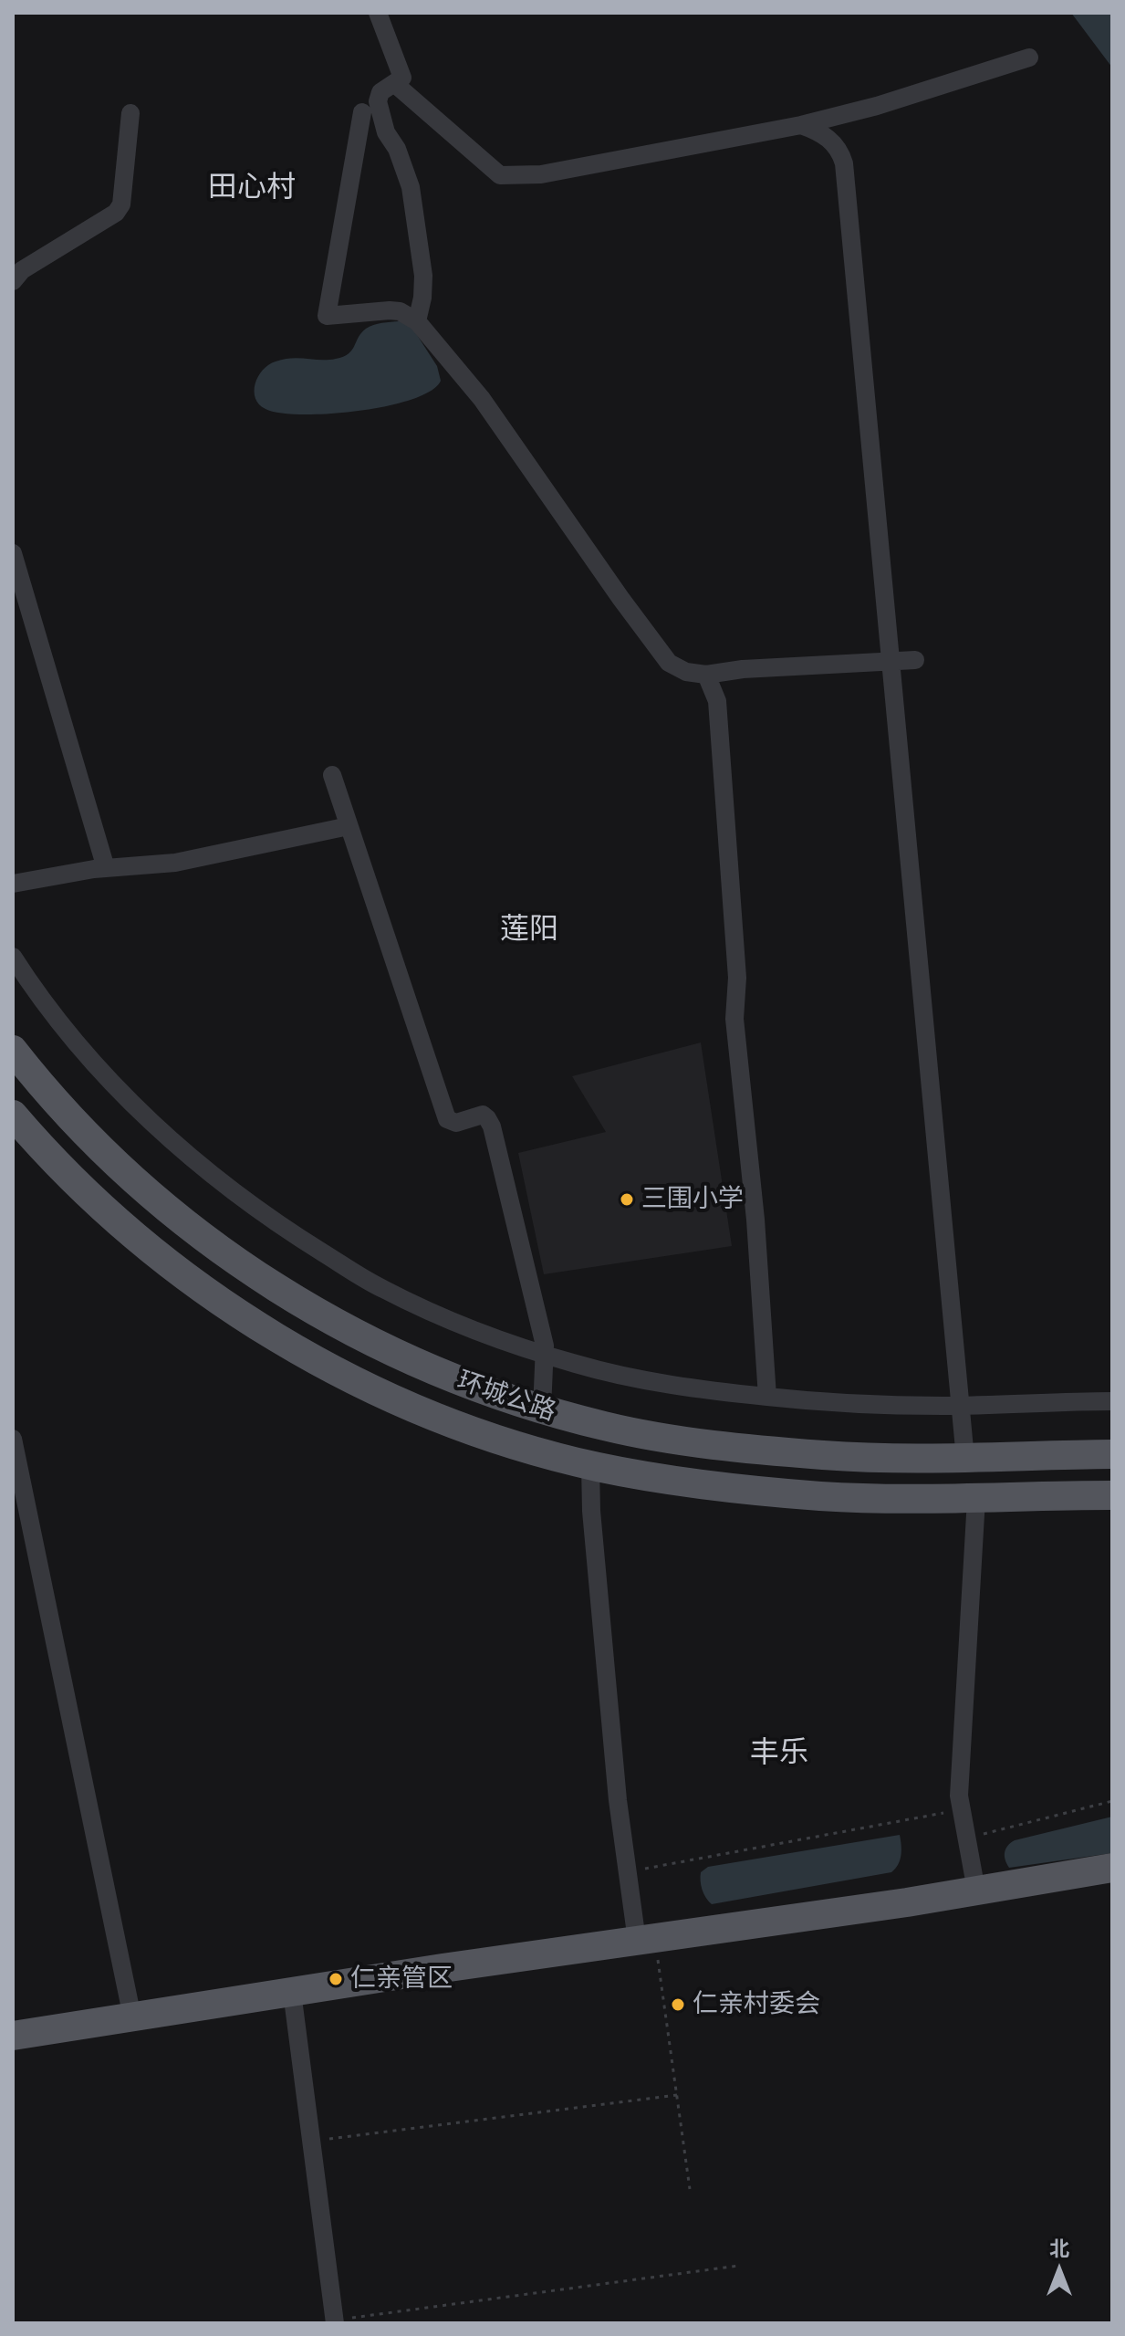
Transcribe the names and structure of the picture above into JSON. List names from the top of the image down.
{
  "streets": {
    "main road": ["环城公路"]
  },
  "districts": ["田心村", "莲阳", "丰乐"],
  "places": ["三围小学", "仁亲管区", "仁亲村委会"],
  "north": "top"
}
